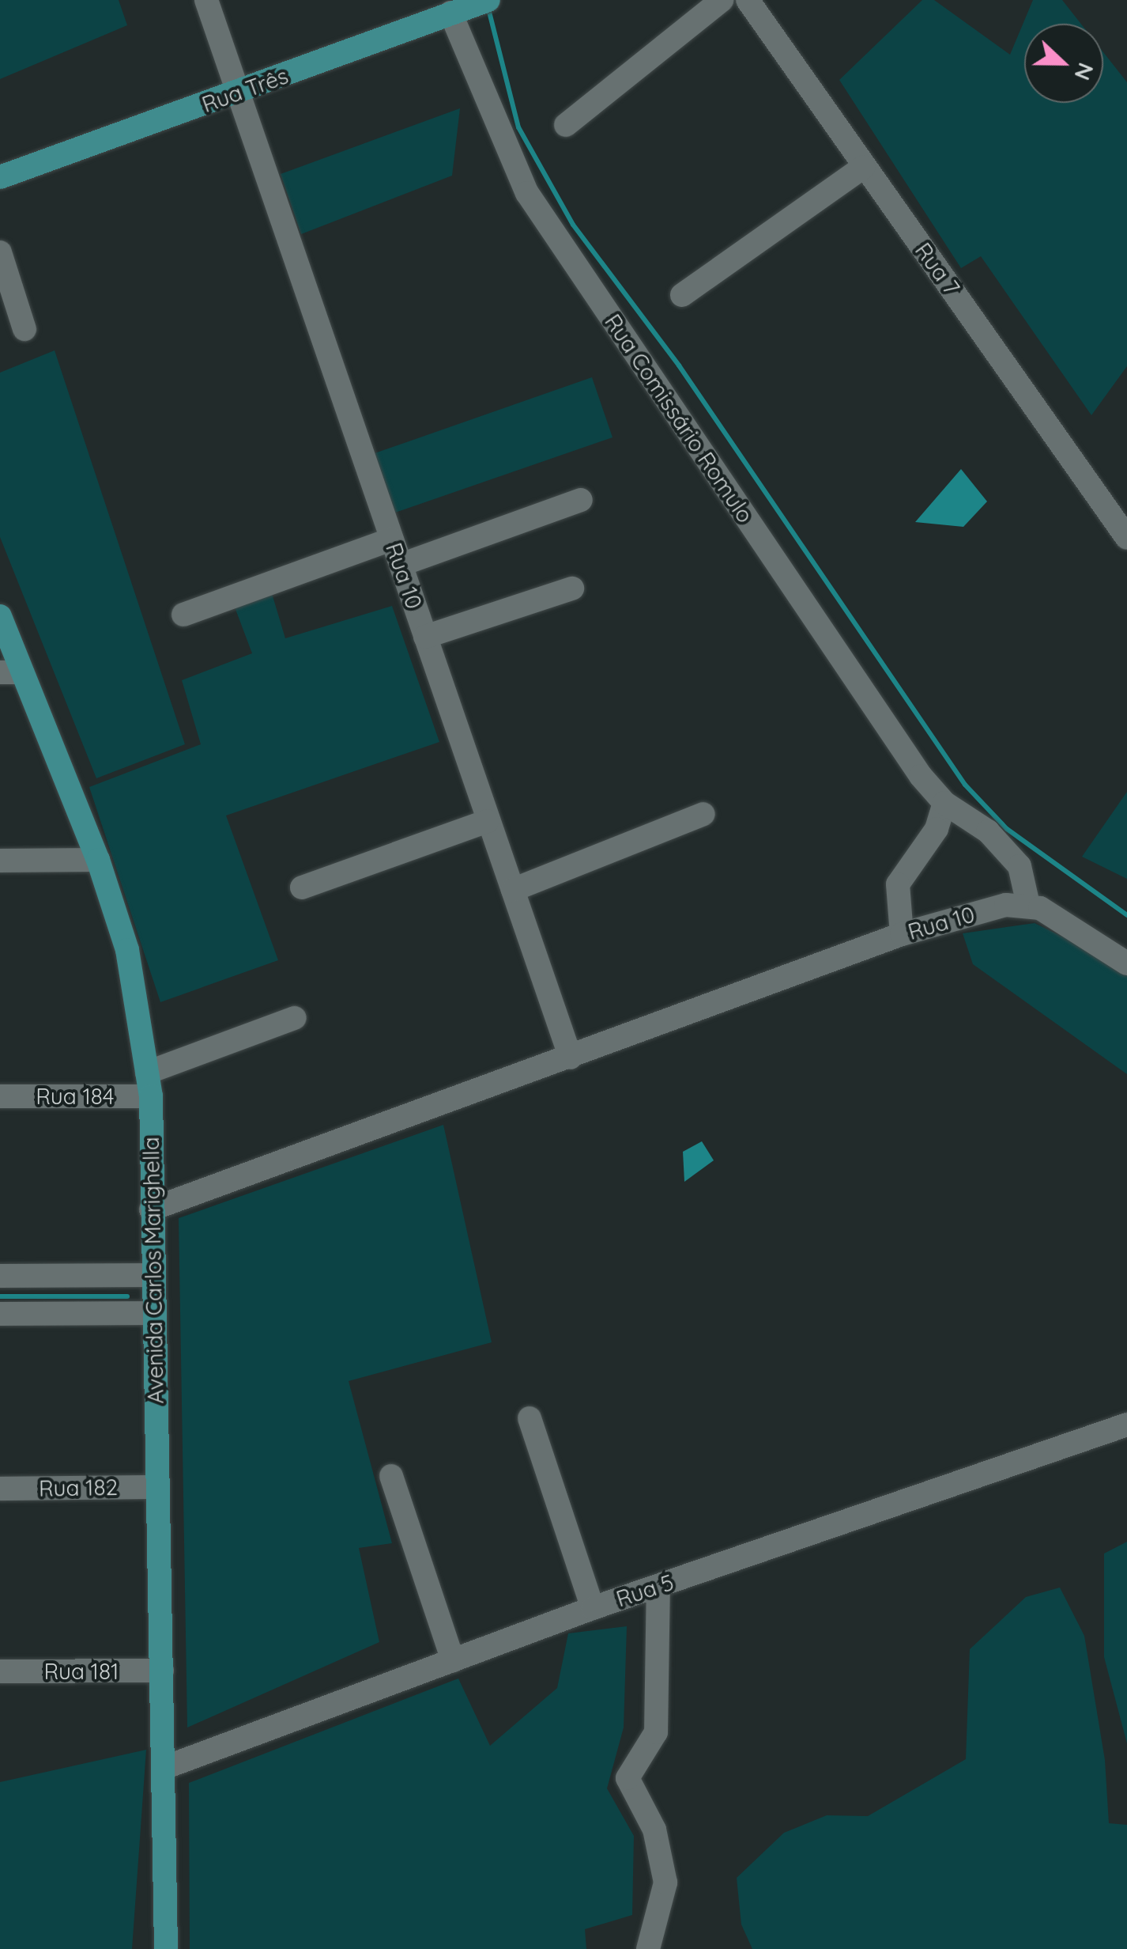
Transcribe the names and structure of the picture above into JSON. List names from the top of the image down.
{
  "streets": {
    "main road": ["Rua Três", "Avenida Carlos Marighella"],
    "street": [
      "Rua 7",
      "Rua Comissário Romulo",
      "Rua 10",
      "Rua 184",
      "Rua 182",
      "Rua 5",
      "Rua 181"
    ]
  },
  "crossings": [
    ["Rua Três", "Rua Comissário Romulo"],
    ["Rua Três", "Rua 10"],
    ["Rua Comissário Romulo", "Rua 10"],
    ["Rua 10", "Avenida Carlos Marighella"],
    ["Rua 184", "Avenida Carlos Marighella"],
    ["Avenida Carlos Marighella", "Rua 182"],
    ["Avenida Carlos Marighella", "Rua 5"],
    ["Avenida Carlos Marighella", "Rua 181"]
  ],
  "north": "right"
}
